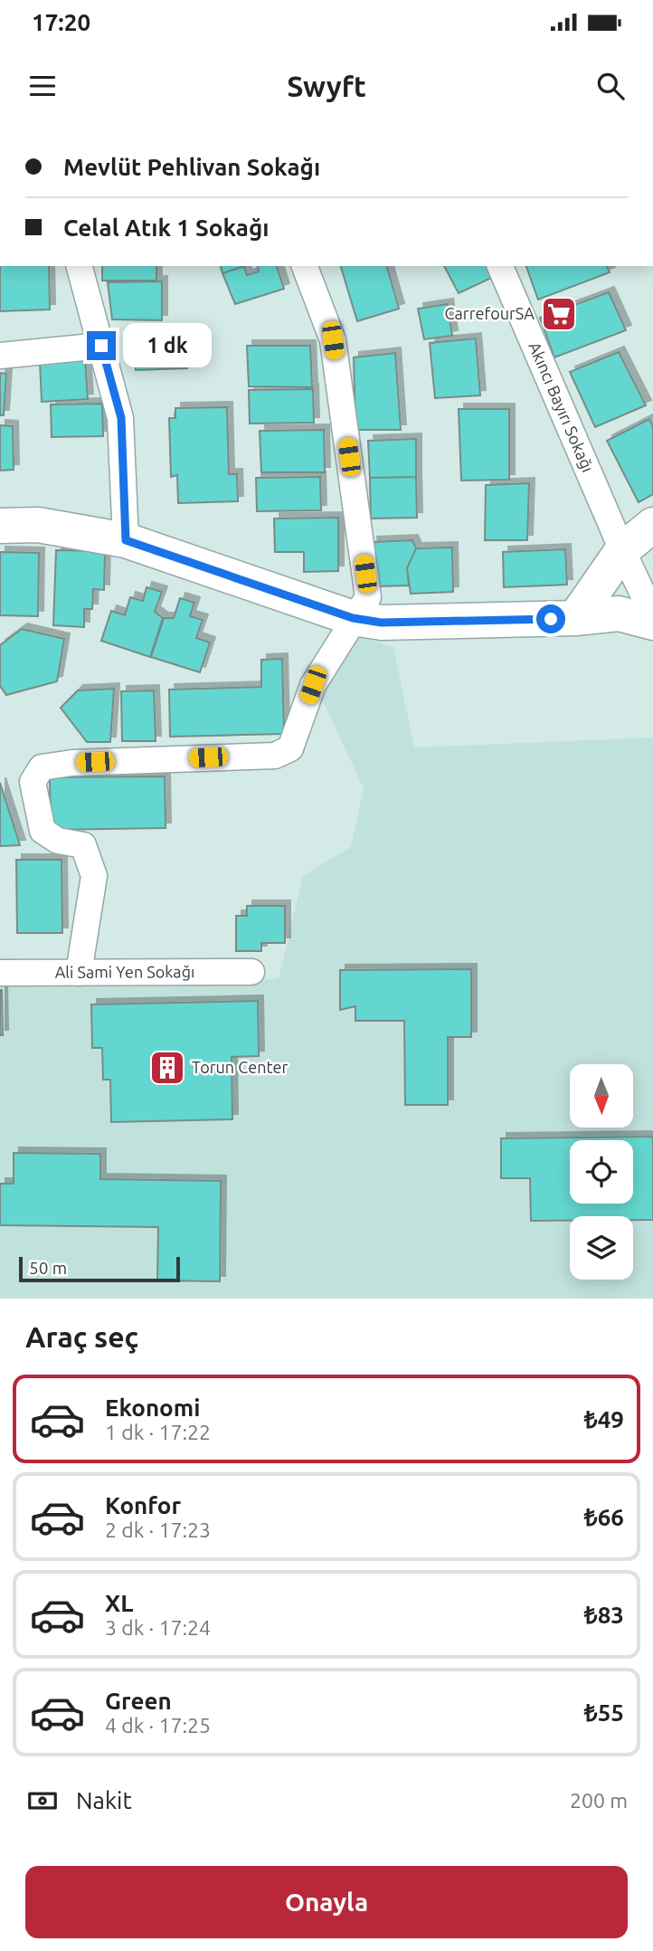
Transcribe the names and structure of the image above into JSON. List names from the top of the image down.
{
  "streets": {
    "street": ["Akıncı Bayırı Sokağı", "Ali Sami Yen Sokağı"]
  },
  "places": {
    "supermarket": ["CarrefourSA"],
    "building": ["Torun Center"]
  },
  "scale_bar": "50 m",
  "north": "bottom",
  "page": {
    "status": "17:20",
    "header": "Swyft",
    "banner": ["Mevlüt Pehlivan Sokağı", "Celal Atık 1 Sokağı"],
    "bubble": "1 dk",
    "scale": "50 m",
    "heading": "Araç seç",
    "list": [
      {
        "name": "Ekonomi",
        "note": "1 dk · 17:22",
        "value": "₺49"
      },
      {
        "name": "Konfor",
        "note": "2 dk · 17:23",
        "value": "₺66"
      },
      {
        "name": "XL",
        "note": "3 dk · 17:24",
        "value": "₺83"
      },
      {
        "name": "Green",
        "note": "4 dk · 17:25",
        "value": "₺55"
      }
    ],
    "pay": ["Nakit", "200 m"],
    "buttons": "Onayla"
  }
}
